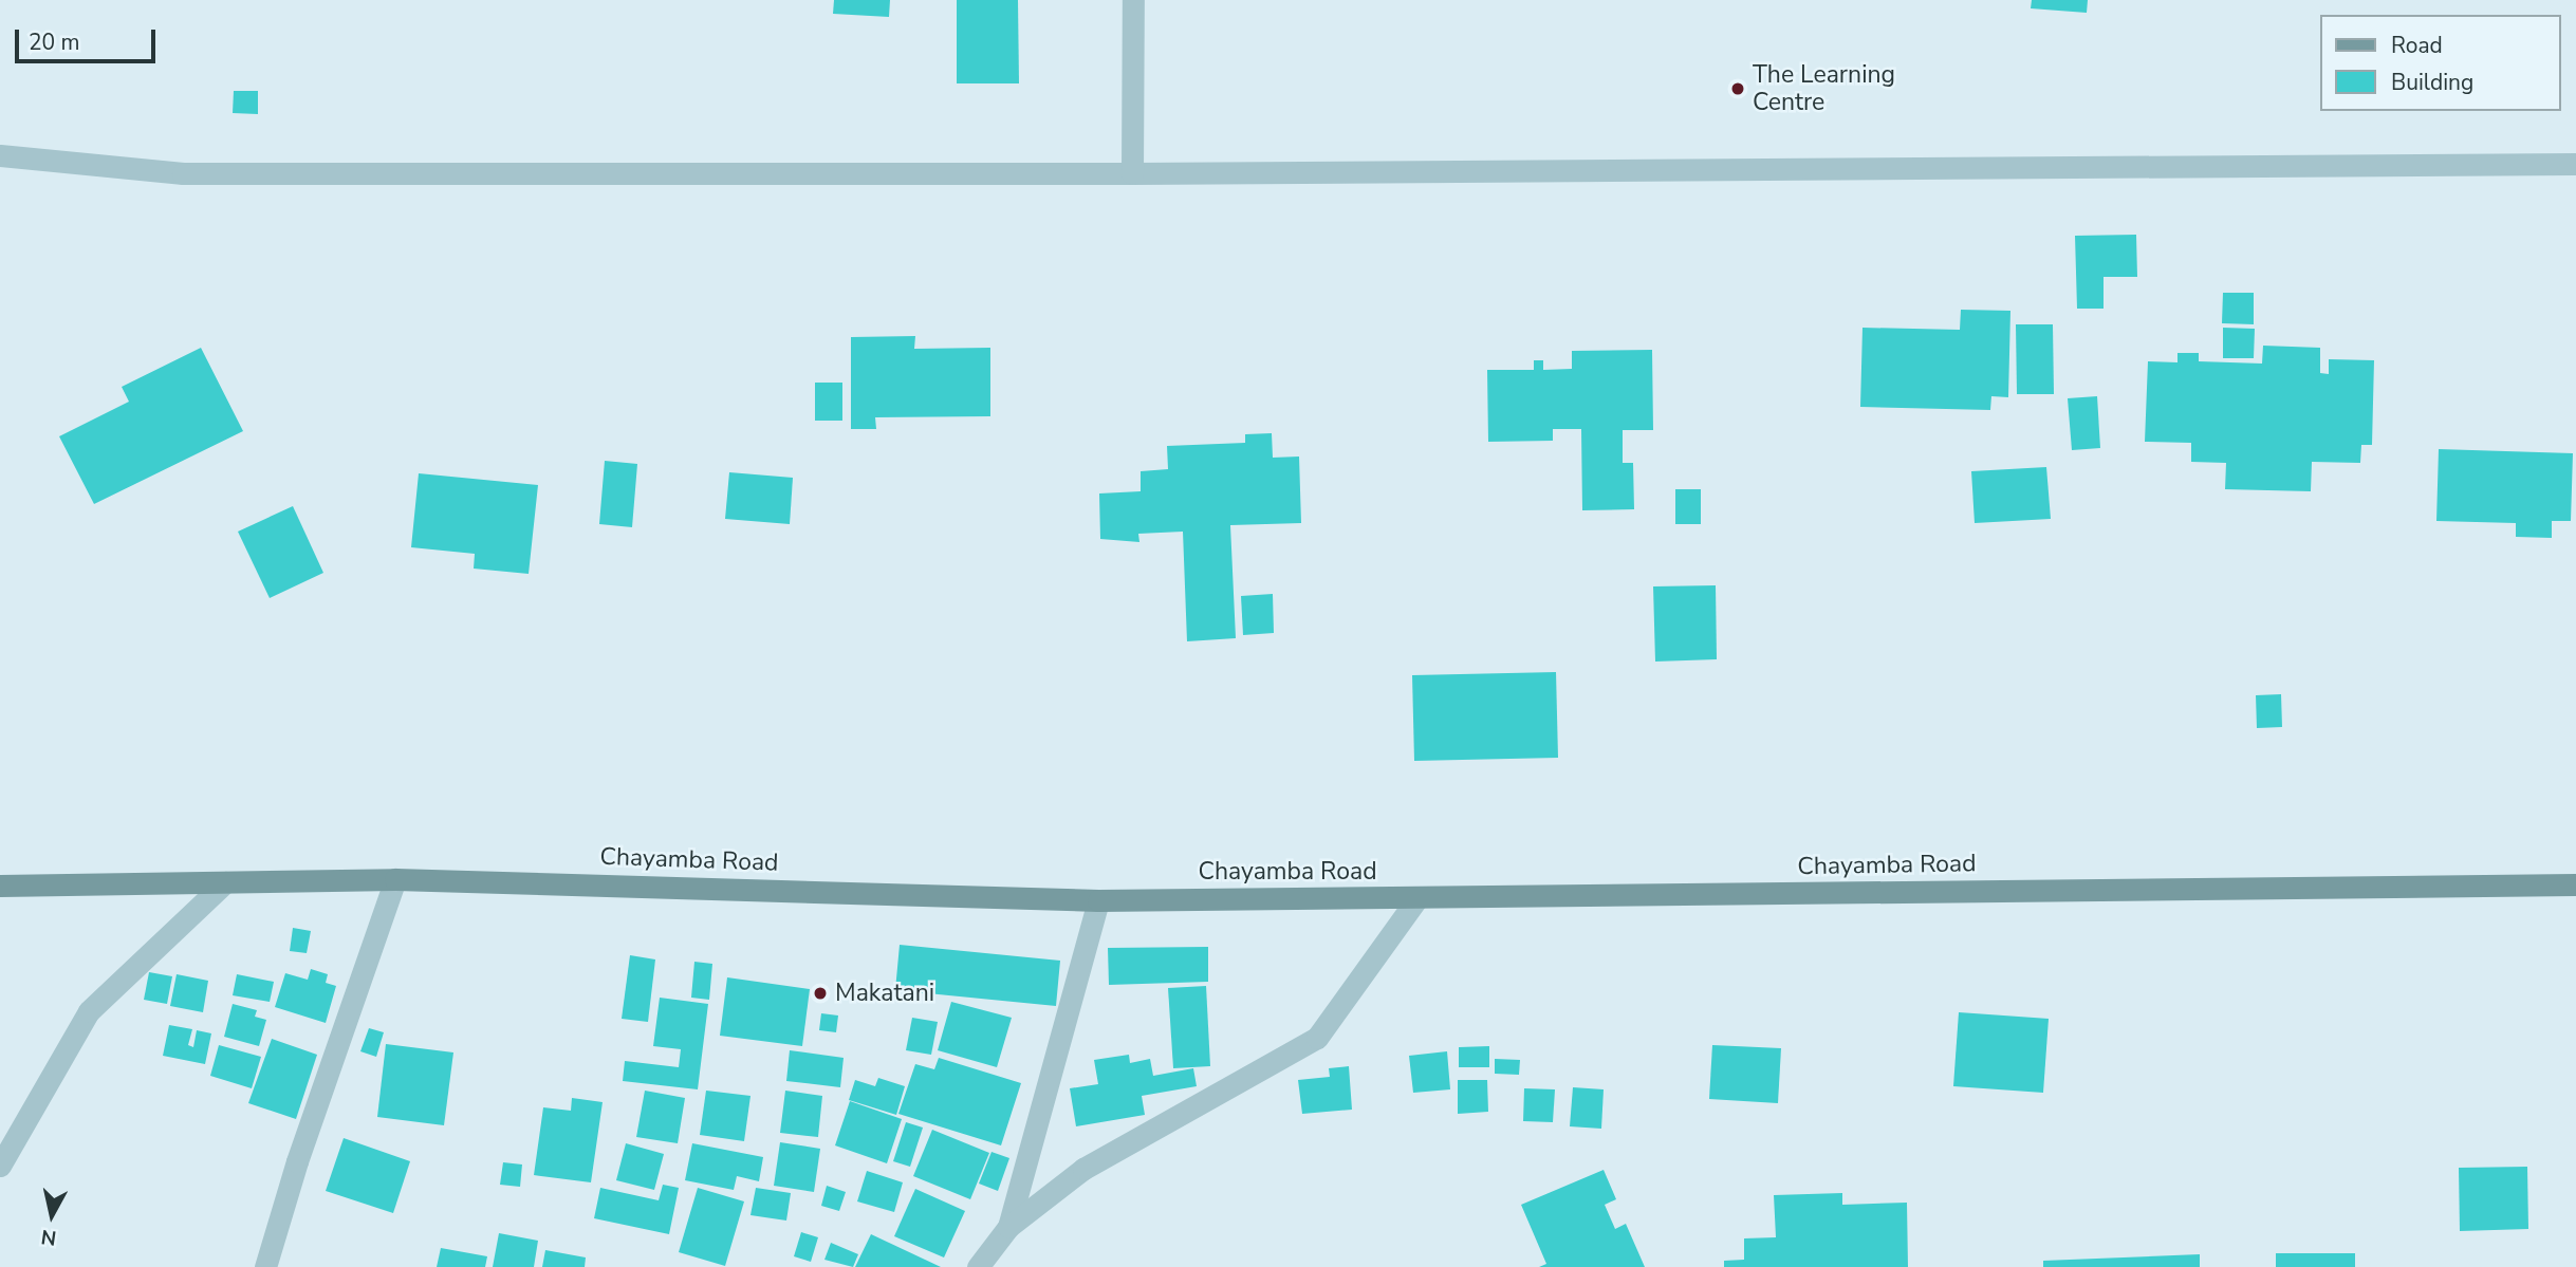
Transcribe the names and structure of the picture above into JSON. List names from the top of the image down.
{
  "streets": {
    "street": ["Chayamba Road"]
  },
  "places": ["The Learning Centre", "Makatani"],
  "legend": ["Road", "Building"],
  "scale_bar": "20 m",
  "north": "bottom"
}
